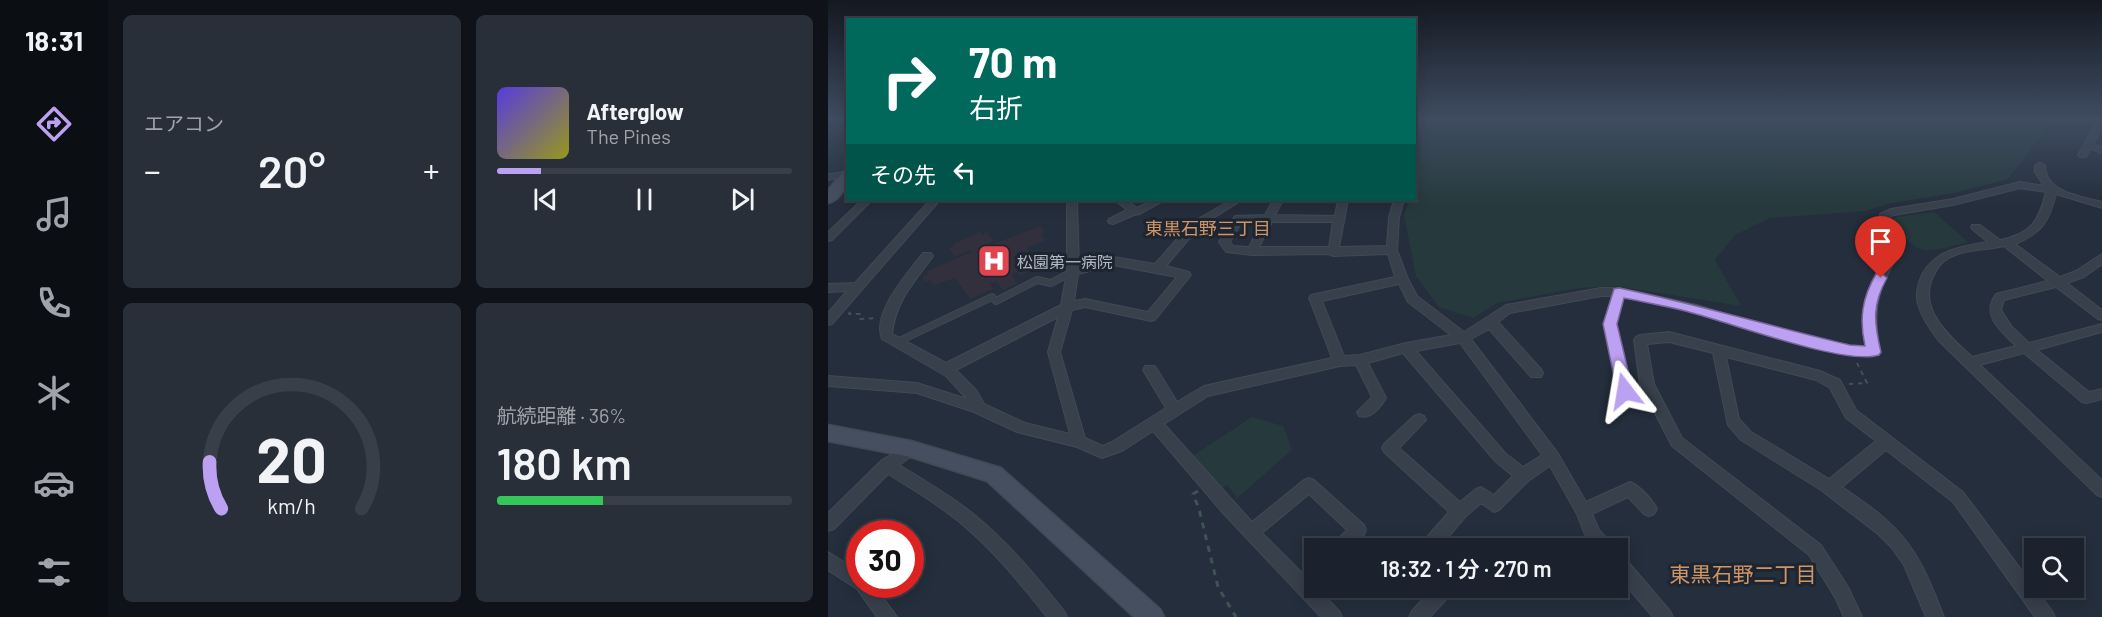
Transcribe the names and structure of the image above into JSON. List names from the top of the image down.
{
  "districts": ["東黒石野三丁目", "東黒石野二丁目"],
  "places": {
    "hospital": ["松園第一病院"]
  },
  "page": {
    "tabs": "18:31",
    "tile": [
      "エアコン",
      ["航続距離 · 36%", "180 km"]
    ],
    "turn": ["70 m", "右折"],
    "song": ["Afterglow", "The Pines"],
    "then": "その先",
    "heat": ["−", "20°", "+"],
    "limit": "30",
    "trip": "18:32 · 1 分 · 270 m",
    "gauge": ["20", "km/h"]
  }
}
